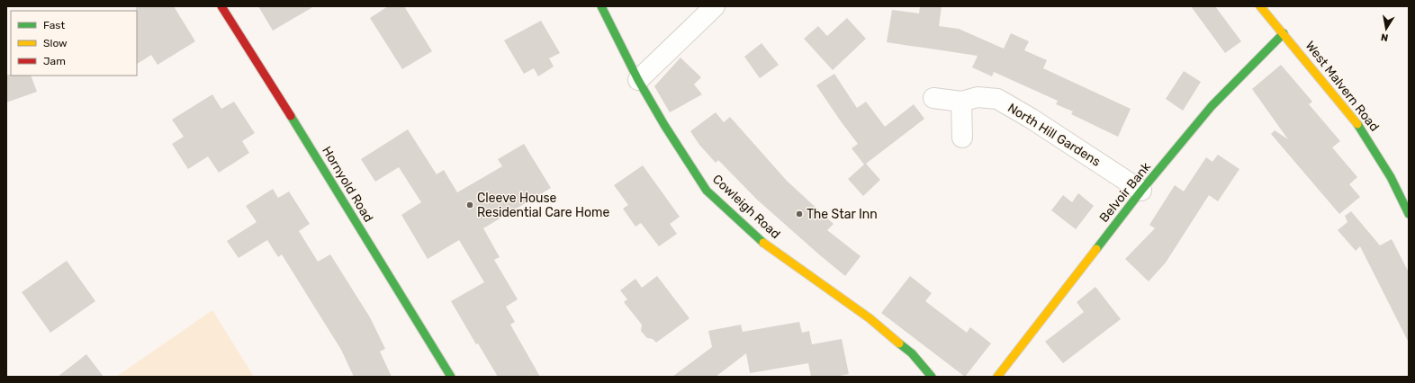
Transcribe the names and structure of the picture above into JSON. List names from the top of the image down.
{
  "streets": {
    "street": [
      "West Malvern Road",
      "North Hill Gardens",
      "Hornyold Road",
      "Belvoir Bank",
      "Cowleigh Road"
    ]
  },
  "crossings": [
    ["West Malvern Road", "Belvoir Bank"],
    ["North Hill Gardens", "Belvoir Bank"]
  ],
  "places": ["Cleeve House Residential Care Home", "The Star Inn"],
  "legend": ["Fast", "Slow", "Jam"],
  "north": "bottom"
}
